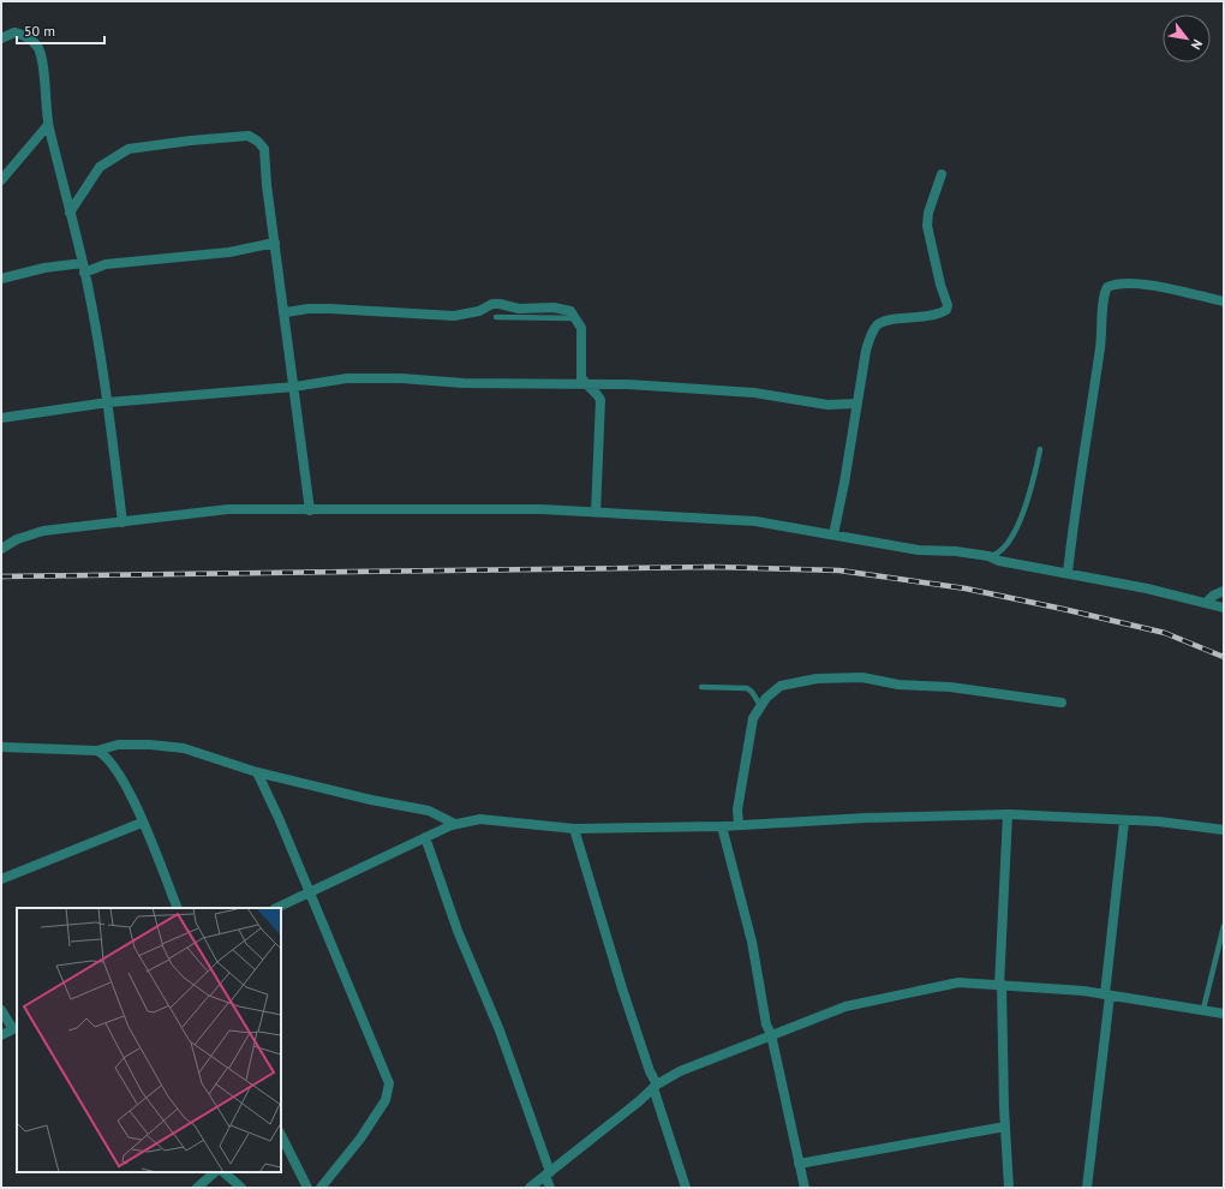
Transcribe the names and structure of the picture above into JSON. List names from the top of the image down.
{
  "scale_bar": "50 m",
  "north": "bottom right"
}
